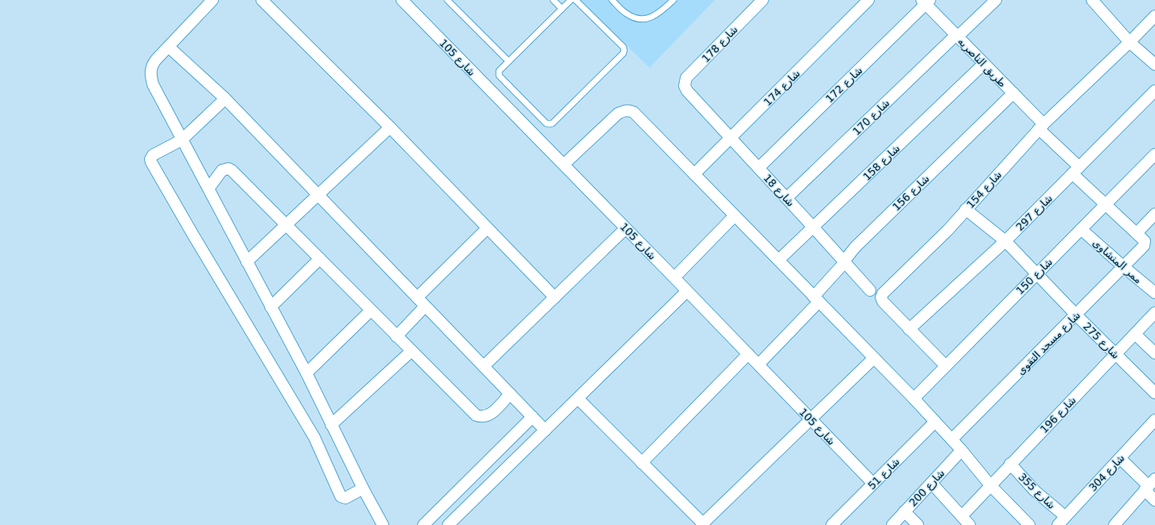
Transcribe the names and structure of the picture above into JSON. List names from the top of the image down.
{
  "streets": {
    "street": [
      "شارع 178",
      "شارع 105",
      "طريق الناصريه",
      "شارع 172",
      "شارع 174",
      "شارع 170",
      "شارع 158",
      "شارع 154",
      "شارع 18",
      "شارع 156",
      "شارع 297",
      "ممر المنشاوى",
      "شارع 150",
      "شارع 275",
      "شارع مسجد التقوى",
      "شارع 196",
      "شارع 304",
      "شارع 51",
      "شارع 200",
      "شارع 355"
    ]
  },
  "crossings": [
    ["شارع 178", "شارع 18"],
    ["شارع 105", "شارع 156"],
    ["شارع 105", "شارع 51"],
    ["طريق الناصريه", "شارع 172"],
    ["طريق الناصريه", "شارع 170"],
    ["طريق الناصريه", "شارع 158"],
    ["طريق الناصريه", "شارع 154"],
    ["طريق الناصريه", "شارع 156"],
    ["طريق الناصريه", "شارع 297"],
    ["طريق الناصريه", "شارع 150"],
    ["طريق الناصريه", "شارع مسجد التقوى"],
    ["شارع 172", "شارع 18"],
    ["شارع 174", "شارع 18"],
    ["شارع 170", "شارع 18"],
    ["شارع 158", "شارع 18"],
    ["شارع 154", "شارع 297"],
    ["شارع 154", "شارع 150"],
    ["شارع 154", "شارع 275"],
    ["شارع 18", "شارع 156"],
    ["شارع 297", "شارع 275"],
    ["ممر المنشاوى", "شارع 150"],
    ["ممر المنشاوى", "شارع مسجد التقوى"],
    ["شارع 150", "شارع 275"],
    ["شارع 275", "شارع مسجد التقوى"],
    ["شارع 275", "شارع 196"],
    ["شارع 196", "شارع 355"],
    ["شارع 304", "شارع 355"]
  ]
}
